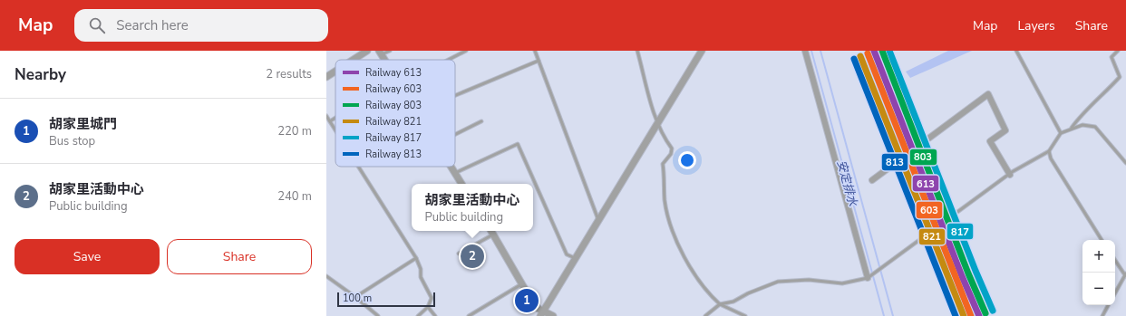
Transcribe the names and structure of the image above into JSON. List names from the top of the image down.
{
  "water": ["安定排水"],
  "lines": [
    "rail line 613",
    "rail line 803",
    "rail line 817",
    "rail line 603",
    "rail line 821",
    "rail line 813"
  ],
  "legend": [
    "Railway 613",
    "Railway 603",
    "Railway 803",
    "Railway 821",
    "Railway 817",
    "Railway 813"
  ],
  "scale_bar": "100 m",
  "page": {
    "header": "Map",
    "search": "Search here",
    "nav": ["Map", "Layers", "Share"],
    "heading": ["Nearby", "2 results"],
    "list": [
      {
        "mark": "1",
        "name": "胡家里城門",
        "note": "Bus stop",
        "value": "220 m"
      },
      {
        "mark": "2",
        "name": "胡家里活動中心",
        "note": "Public building",
        "value": "240 m"
      }
    ],
    "popup": ["胡家里活動中心", "Public building"],
    "buttons": ["Save", "Share"],
    "map_buttons": ["+", "−"],
    "pins": ["2", "1"],
    "scale": "100 m"
  }
}
